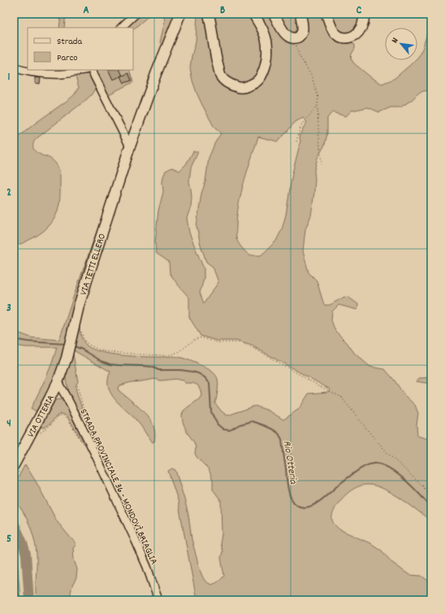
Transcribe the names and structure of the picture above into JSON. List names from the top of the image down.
{
  "streets": {
    "main road": ["VIA TETTI ELLERO", "VIA OTTERIA"],
    "street": ["STRADA PROVINCIALE 36 - MONDOVÌ BRIAGLIA"]
  },
  "crossings": [
    ["VIA TETTI ELLERO", "VIA OTTERIA"],
    ["VIA TETTI ELLERO", "STRADA PROVINCIALE 36 - MONDOVÌ BRIAGLIA"],
    ["VIA OTTERIA", "STRADA PROVINCIALE 36 - MONDOVÌ BRIAGLIA"]
  ],
  "water": ["Rio Otteria"],
  "legend": ["Strada", "Parco"],
  "north": "top left",
  "grid": {
    "columns": ["A", "B", "C"],
    "rows": [
      "1",
      "2",
      "3",
      "4",
      "5"
    ]
  }
}
